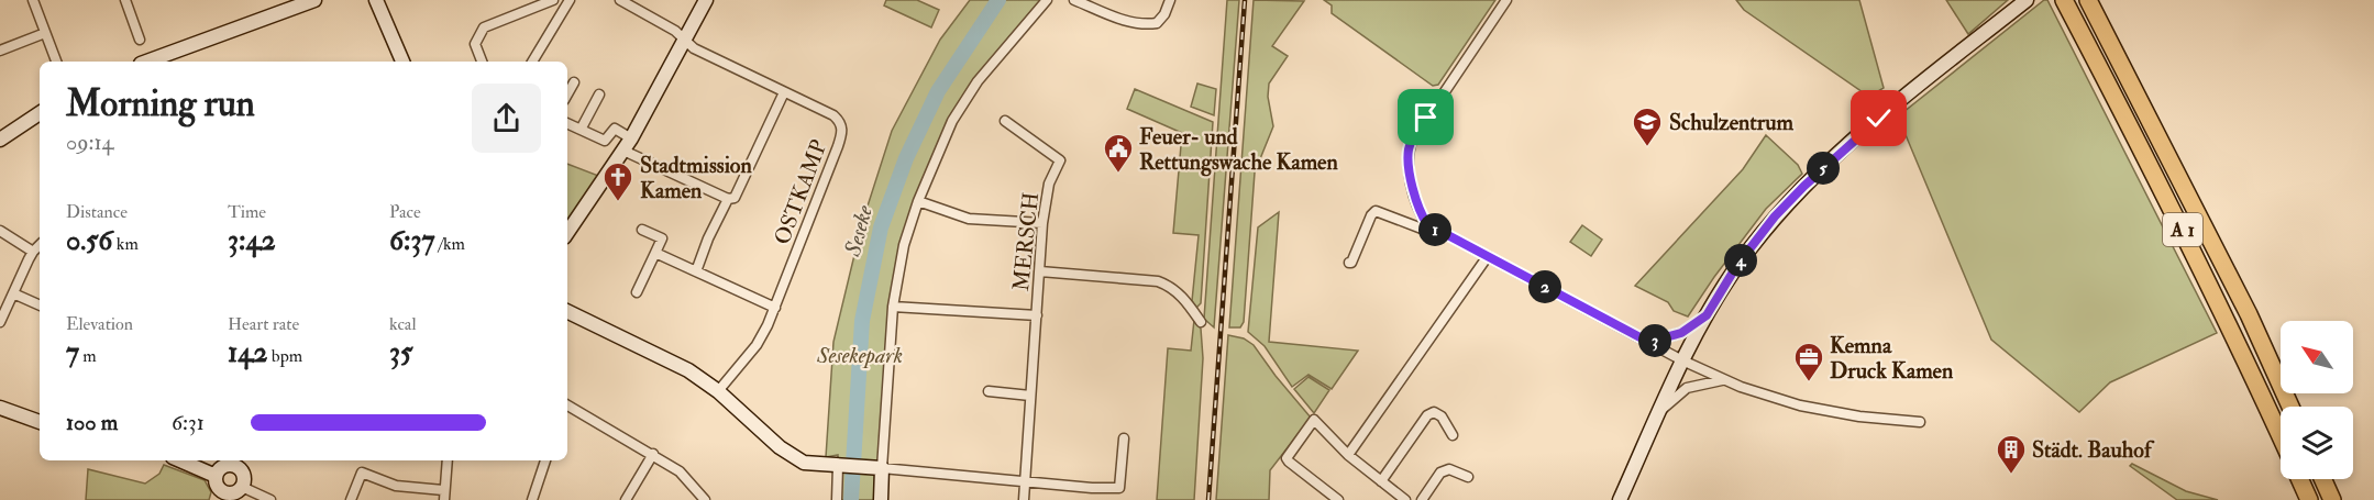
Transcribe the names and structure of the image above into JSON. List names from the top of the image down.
{
  "streets": {
    "highway": ["A 1"],
    "street": ["OSTKAMP", "MERSCH"]
  },
  "water": ["Seseke"],
  "parks": ["Sesekepark"],
  "places": {
    "school or university": ["Schulzentrum"],
    "public building": ["Feuer- und Rettungswache Kamen"],
    "church": ["Stadtmission Kamen"],
    "office": ["Kemna Druck Kamen"],
    "building": ["Städt. Bauhof"]
  },
  "north": "top left",
  "page": {
    "heading": ["Morning run", "09:14"],
    "pins": [
      "5",
      "1",
      "4",
      "2",
      "3"
    ],
    "stats": [
      ["Distance", "0.56 km"],
      ["Time", "3:42"],
      ["Pace", "6:37 /km"],
      ["Elevation", "7 m"],
      ["Heart rate", "142 bpm"],
      ["kcal", "35"]
    ],
    "list": [
      {
        "name": "100 m",
        "note": "6:31"
      }
    ]
  }
}
